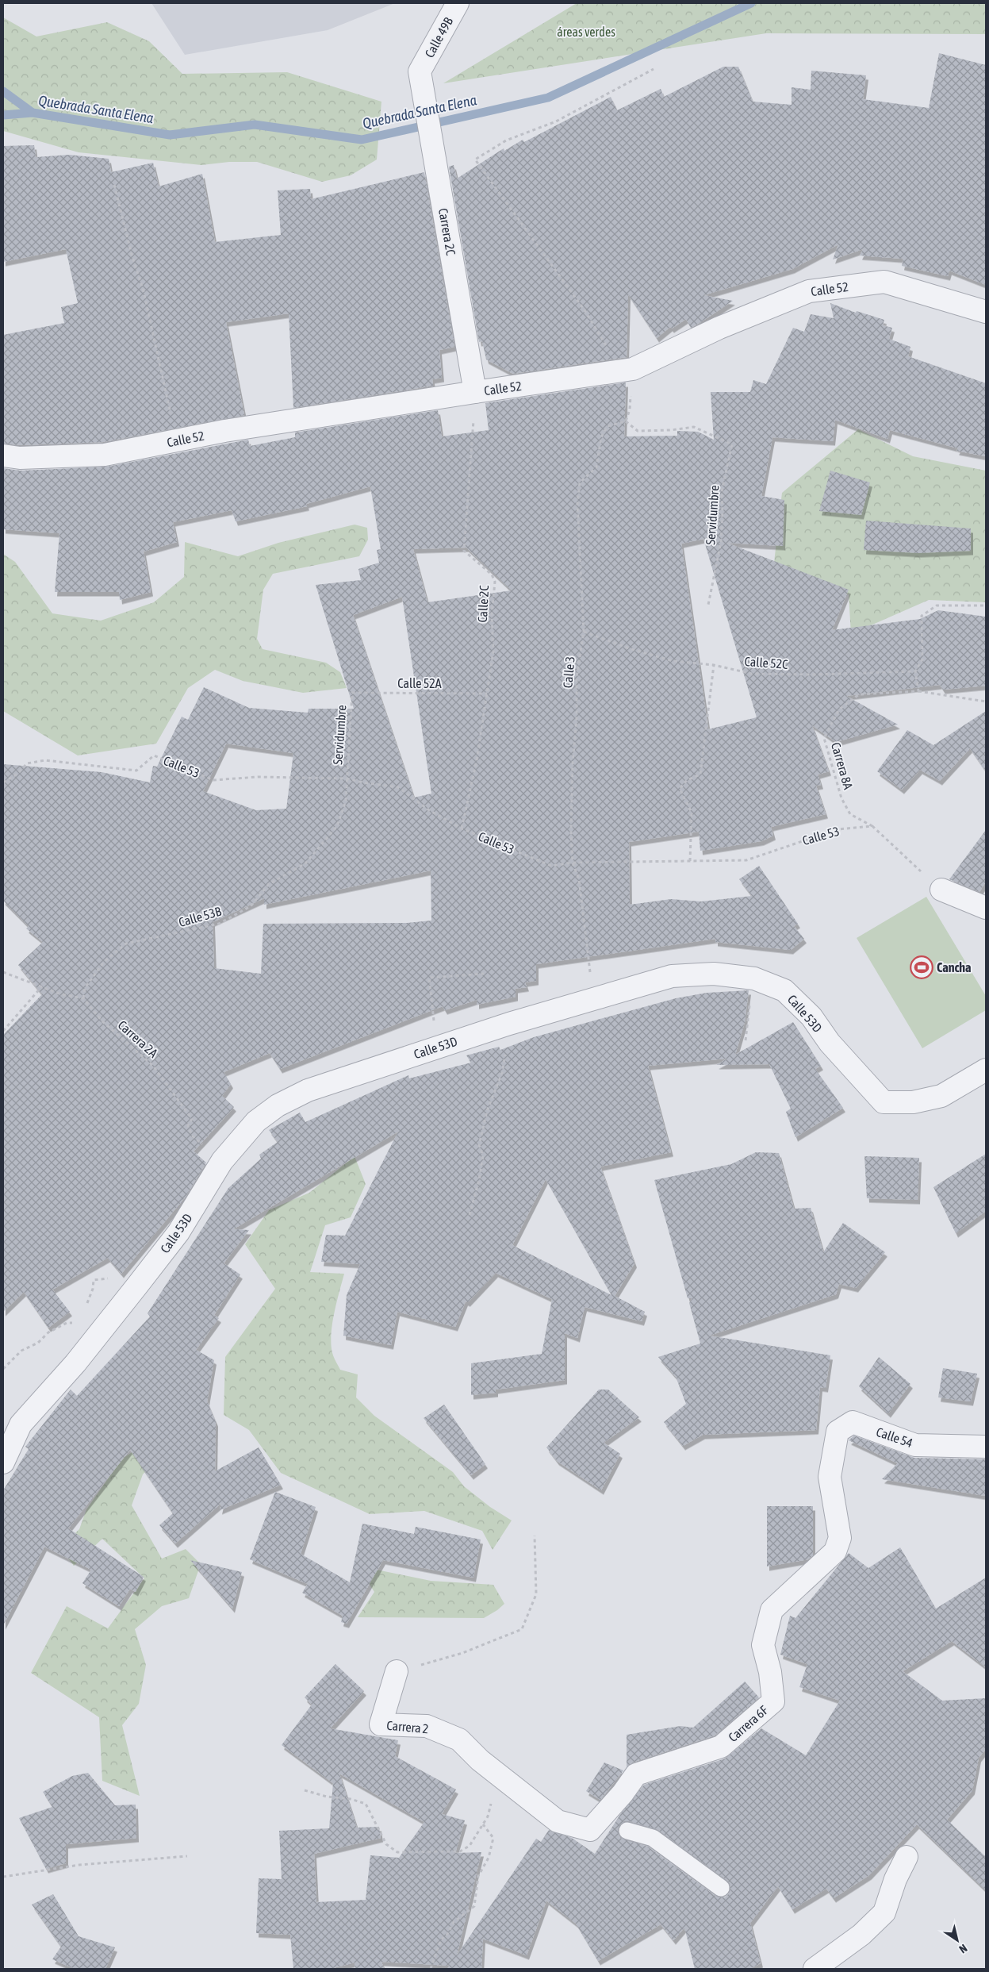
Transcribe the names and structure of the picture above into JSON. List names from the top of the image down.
{
  "streets": {
    "street": [
      "Calle 49B",
      "Carrera 2C",
      "Calle 52",
      "Calle 53D",
      "Calle 54",
      "Carrera 6F",
      "Carrera 2"
    ],
    "path": [
      "Servidumbre",
      "Calle 2C",
      "Calle 52C",
      "Calle 3",
      "Calle 52A",
      "Carrera 8A",
      "Calle 53",
      "Calle 53B",
      "Carrera 2A"
    ]
  },
  "crossings": [
    ["Calle 49B", "Carrera 2C"],
    ["Carrera 2C", "Calle 52"],
    ["Carrera 2C", "Calle 2C"],
    ["Calle 52", "Calle 2C"],
    ["Servidumbre", "Calle 3"],
    ["Servidumbre", "Calle 52A"],
    ["Servidumbre", "Calle 53"],
    ["Servidumbre", "Calle 53B"],
    ["Calle 2C", "Calle 52A"],
    ["Calle 2C", "Calle 53"],
    ["Calle 52C", "Calle 3"],
    ["Calle 3", "Calle 53"],
    ["Calle 3", "Calle 53D"],
    ["Carrera 8A", "Calle 53"],
    ["Calle 53", "Calle 53B"],
    ["Calle 53B", "Carrera 2A"],
    ["Calle 53D", "Carrera 2A"],
    ["Calle 54", "Carrera 6F"],
    ["Carrera 6F", "Carrera 2"]
  ],
  "water": ["Quebrada Santa Elena"],
  "parks": ["áreas verdes"],
  "places": {
    "sports": ["Cancha"]
  },
  "north": "bottom right"
}
